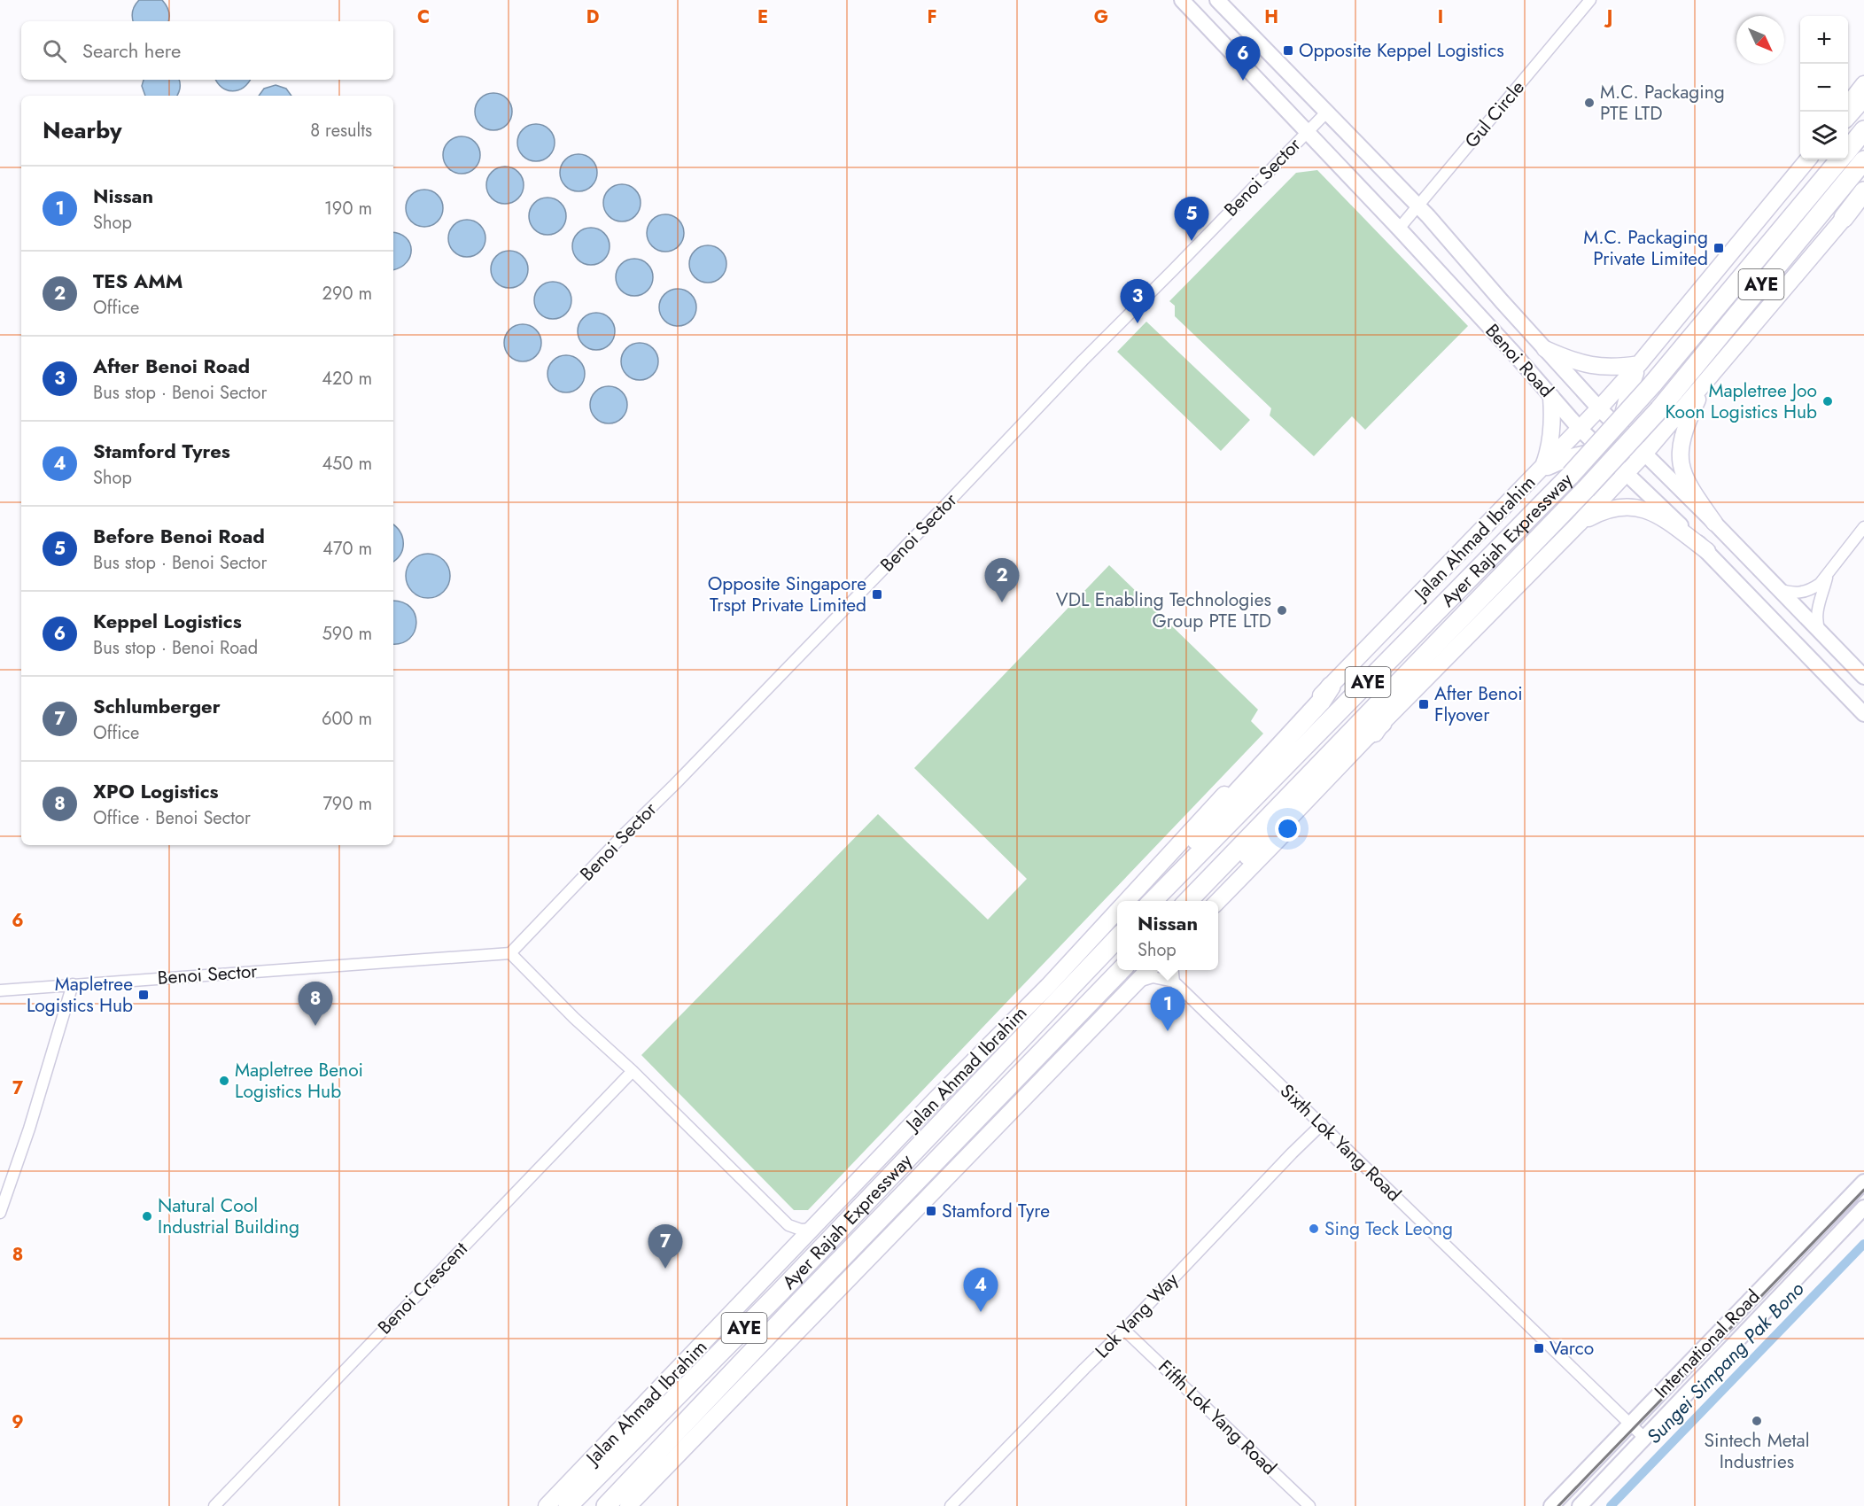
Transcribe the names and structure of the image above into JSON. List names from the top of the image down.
{
  "streets": {
    "highway": ["AYE", "Ayer Rajah Expressway"],
    "main road": ["Benoi Road", "Jalan Ahmad Ibrahim", "International Road"],
    "street": [
      "Gul Circle",
      "Benoi Sector",
      "Sixth Lok Yang Road",
      "Benoi Crescent",
      "Lok Yang Way",
      "Fifth Lok Yang Road"
    ]
  },
  "crossings": [
    ["Gul Circle", "Benoi Road"],
    ["Benoi Sector", "Benoi Road"],
    ["Benoi Road", "Jalan Ahmad Ibrahim"],
    ["Sixth Lok Yang Road", "Lok Yang Way"],
    ["Sixth Lok Yang Road", "International Road"],
    ["Lok Yang Way", "Fifth Lok Yang Road"]
  ],
  "water": ["Sungei Simpang Pak Bono"],
  "places": {
    "transit": [
      "Opposite Keppel Logistics",
      "M.C. Packaging Private Limited",
      "Opposite Singapore Trspt Private Limited",
      "After Benoi Flyover",
      "Mapletree Logistics Hub",
      "Stamford Tyre",
      "Varco"
    ],
    "other": [
      "M.C. Packaging PTE LTD",
      "Mapletree Joo Koon Logistics Hub",
      "VDL Enabling Technologies Group PTE LTD",
      "Mapletree Benoi Logistics Hub",
      "Natural Cool Industrial Building",
      "Sing Teck Leong",
      "Sintech Metal Industries"
    ]
  },
  "north": "bottom right",
  "page": {
    "map_buttons": ["+", "−"],
    "search": "Search here",
    "pins": [
      "6",
      "5",
      "3",
      "2",
      "8",
      "1",
      "7",
      "4"
    ],
    "heading": ["Nearby", "8 results"],
    "list": [
      {
        "mark": "1",
        "name": "Nissan",
        "note": "Shop",
        "value": "190 m"
      },
      {
        "mark": "2",
        "name": "TES AMM",
        "note": "Office",
        "value": "290 m"
      },
      {
        "mark": "3",
        "name": "After Benoi Road",
        "note": "Bus stop · Benoi Sector",
        "value": "420 m"
      },
      {
        "mark": "4",
        "name": "Stamford Tyres",
        "note": "Shop",
        "value": "450 m"
      },
      {
        "mark": "5",
        "name": "Before Benoi Road",
        "note": "Bus stop · Benoi Sector",
        "value": "470 m"
      },
      {
        "mark": "6",
        "name": "Keppel Logistics",
        "note": "Bus stop · Benoi Road",
        "value": "590 m"
      },
      {
        "mark": "7",
        "name": "Schlumberger",
        "note": "Office",
        "value": "600 m"
      },
      {
        "mark": "8",
        "name": "XPO Logistics",
        "note": "Office · Benoi Sector",
        "value": "790 m"
      }
    ],
    "popup": ["Nissan", "Shop"]
  },
  "grid": {
    "columns": [
      "C",
      "D",
      "E",
      "F",
      "G",
      "H",
      "I",
      "J"
    ],
    "rows": [
      "6",
      "7",
      "8",
      "9"
    ]
  }
}
